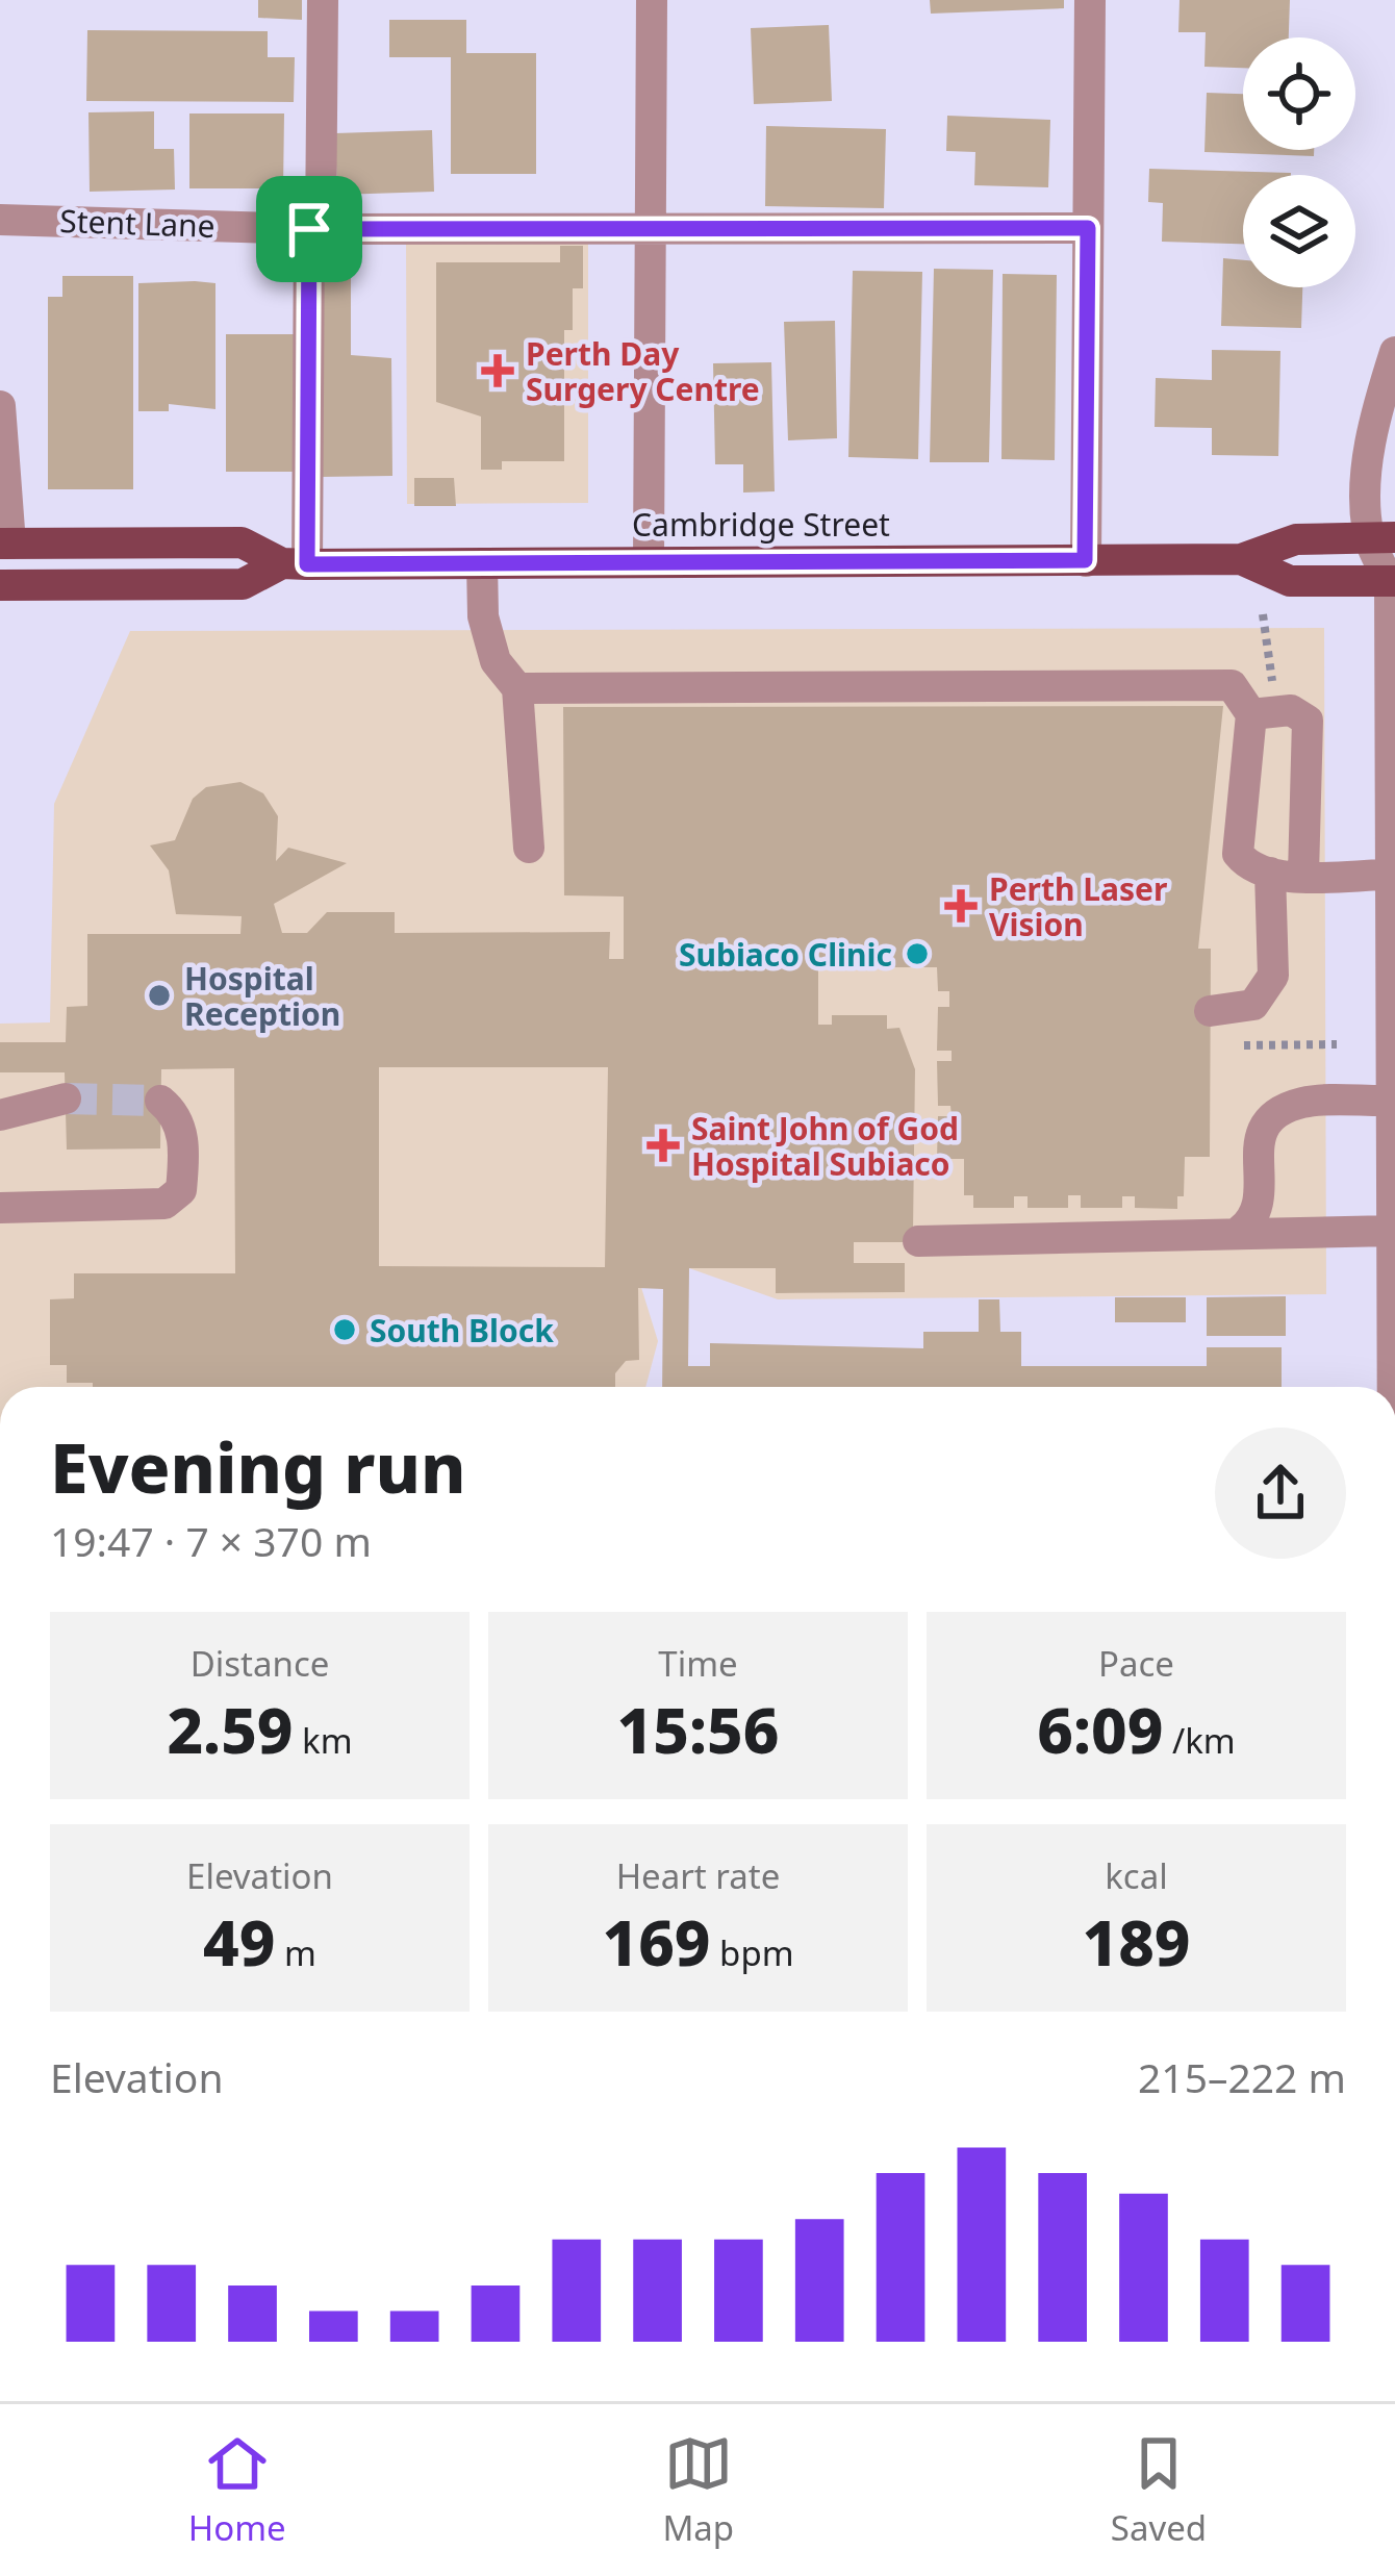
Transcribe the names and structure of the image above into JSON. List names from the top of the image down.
{
  "streets": {
    "main road": ["Cambridge Street"],
    "street": ["Stent Lane"]
  },
  "places": {
    "health": ["Perth Day Surgery Centre", "Perth Laser Vision", "Saint John of God Hospital Subiaco"],
    "other": ["Subiaco Clinic", "Hospital Reception", "South Block"]
  },
  "page": {
    "heading": ["Evening run", "19:47 · 7 × 370 m"],
    "stats": [
      ["Distance", "2.59 km"],
      ["Time", "15:56"],
      ["Pace", "6:09 /km"],
      ["Elevation", "49 m"],
      ["Heart rate", "169 bpm"],
      ["kcal", "189"]
    ],
    "chart": ["Elevation", "215–222 m"],
    "tabs": ["Home", "Map", "Saved"]
  }
}
